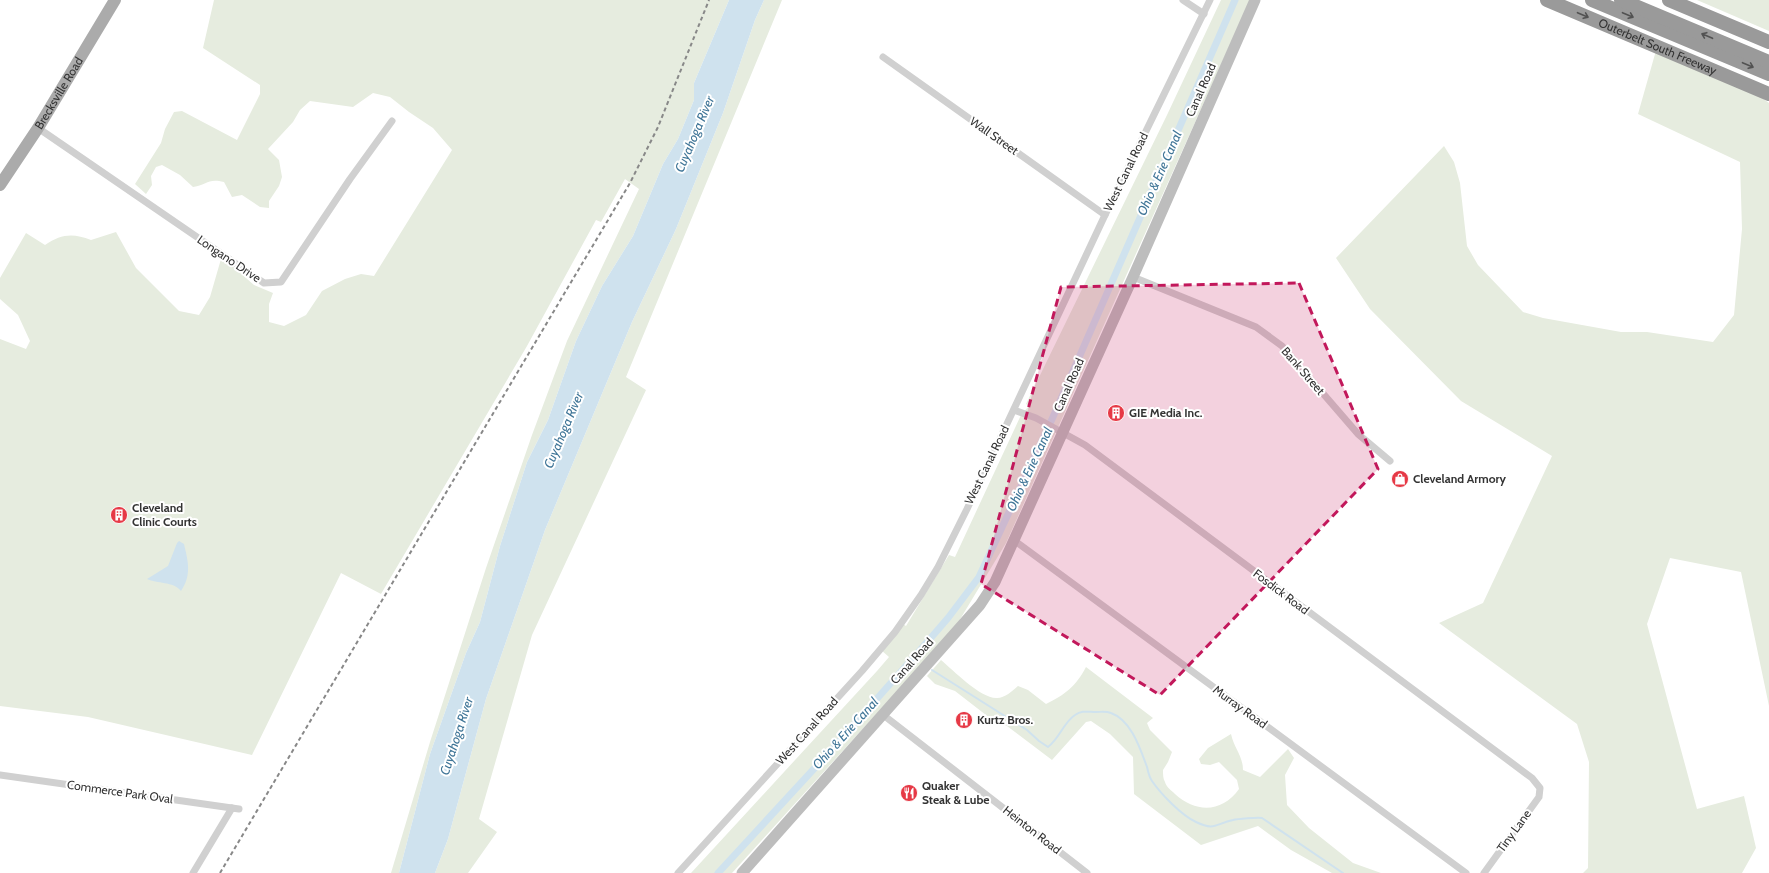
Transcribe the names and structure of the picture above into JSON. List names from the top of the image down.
{
  "streets": {
    "highway": ["Outerbelt South Freeway"],
    "main road": ["Canal Road", "Brecksville Road"],
    "street": [
      "Wall Street",
      "West Canal Road",
      "Longano Drive",
      "Bank Street",
      "Fosdick Road",
      "Murray Road",
      "Commerce Park Oval",
      "Heinton Road",
      "Tiny Lane"
    ]
  },
  "crossings": [
    ["Canal Road", "Bank Street"],
    ["Canal Road", "Fosdick Road"],
    ["Canal Road", "Murray Road"],
    ["Canal Road", "Heinton Road"],
    ["Brecksville Road", "Longano Drive"],
    ["Wall Street", "West Canal Road"],
    ["West Canal Road", "Fosdick Road"],
    ["Fosdick Road", "Tiny Lane"]
  ],
  "water": ["Cuyahoga River", "Ohio & Erie Canal"],
  "places": {
    "building": ["GIE Media Inc.", "Cleveland Clinic Courts", "Kurtz Bros."],
    "shop": ["Cleveland Armory"],
    "restaurant": ["Quaker Steak & Lube"]
  }
}
